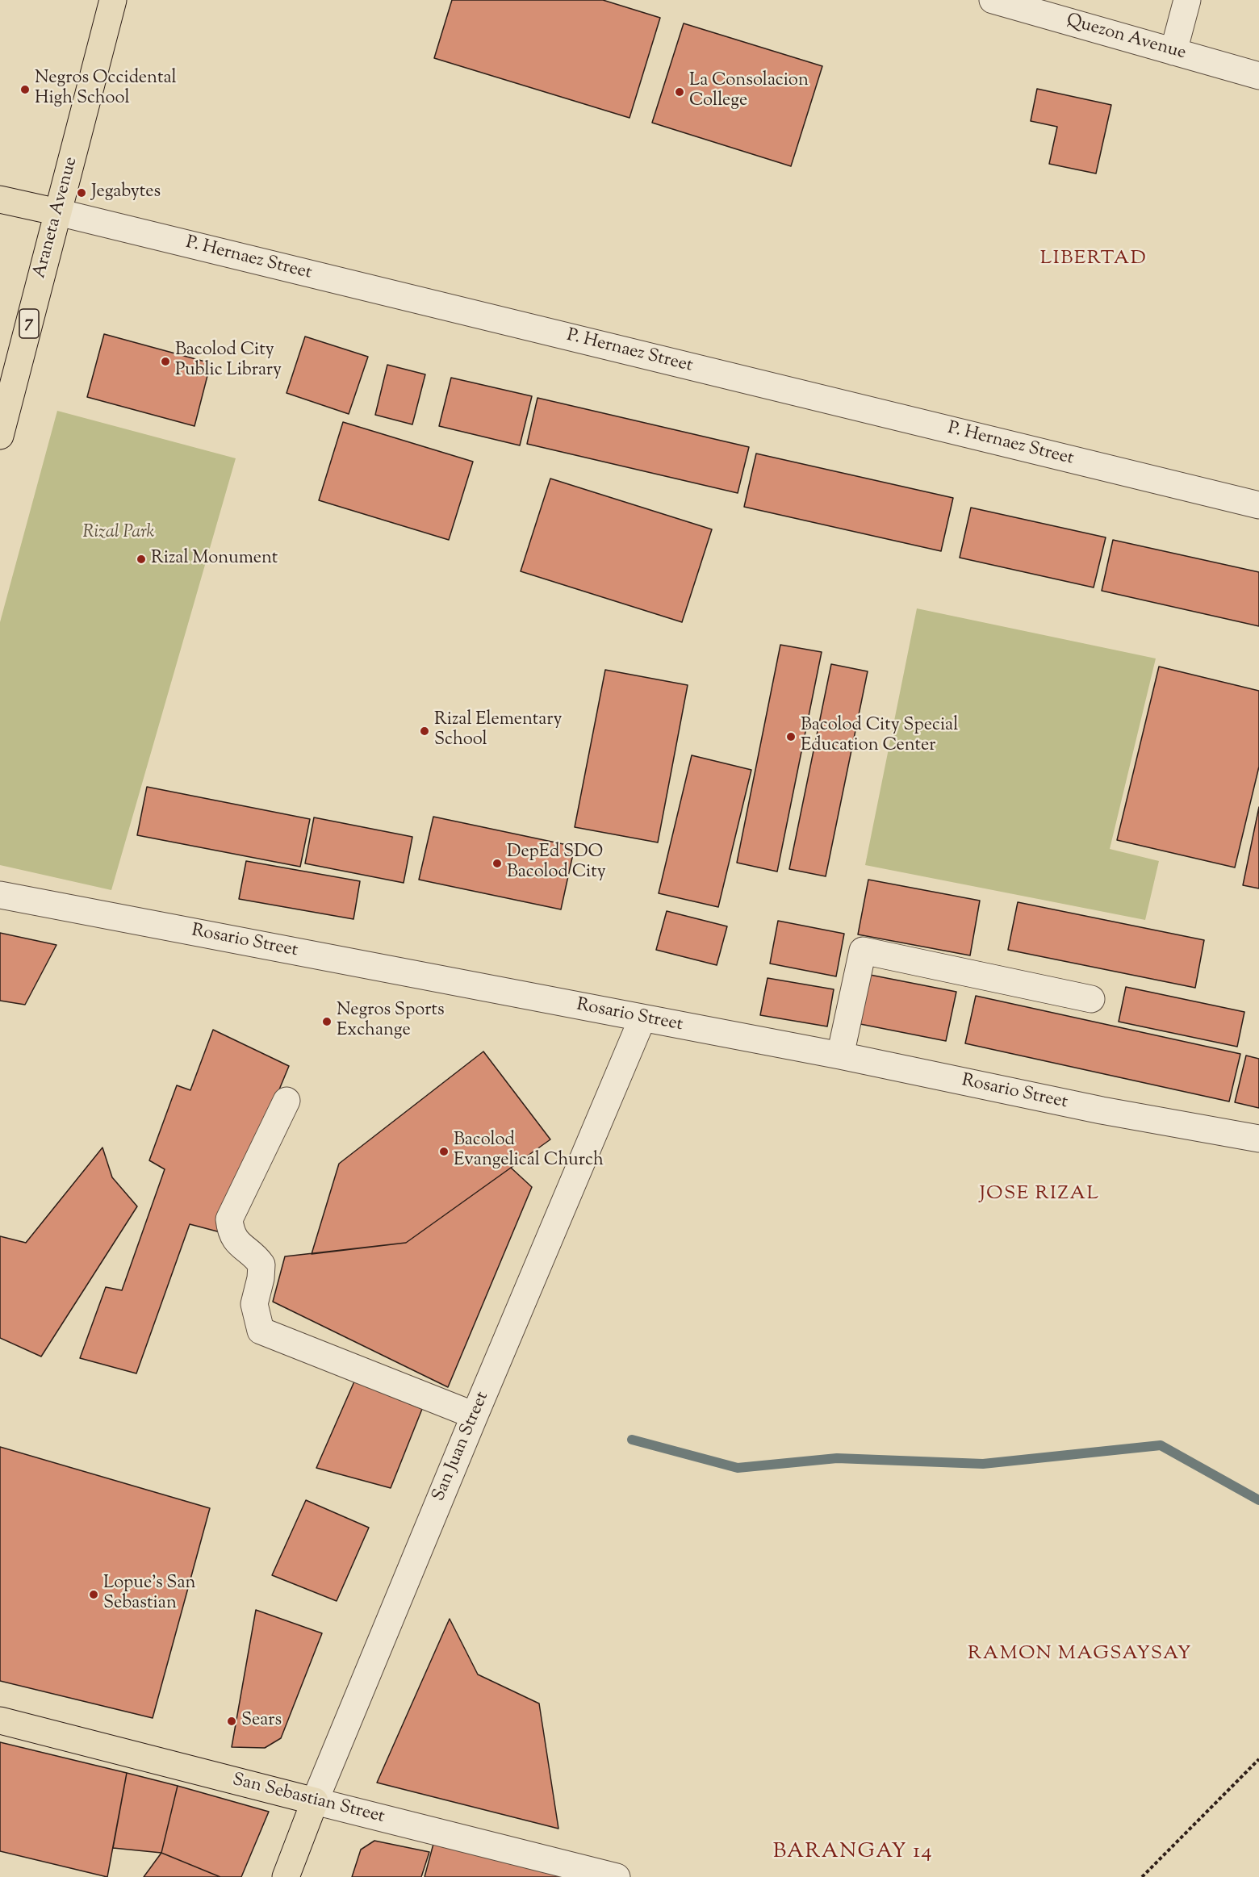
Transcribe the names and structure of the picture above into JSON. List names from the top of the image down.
{
  "streets": {
    "main road": [
      "Araneta Avenue",
      "P. Hernaez Street",
      "7",
      "San Juan Street",
      "San Sebastian Street"
    ],
    "street": ["Quezon Avenue", "Rosario Street"]
  },
  "crossings": [
    ["Araneta Avenue", "P. Hernaez Street"],
    ["Rosario Street", "San Juan Street"],
    ["San Juan Street", "San Sebastian Street"]
  ],
  "districts": [
    "LIBERTAD",
    "JOSE RIZAL",
    "RAMON MAGSAYSAY",
    "BARANGAY 14"
  ],
  "parks": ["Rizal Park"],
  "places": [
    "Negros Occidental High School",
    "La Consolacion College",
    "Jegabytes",
    "Bacolod City Public Library",
    "Rizal Monument",
    "Rizal Elementary School",
    "Bacolod City Special Education Center",
    "DepEd SDO Bacolod City",
    "Negros Sports Exchange",
    "Bacolod Evangelical Church",
    "Lopue's San Sebastian",
    "Sears"
  ]
}
